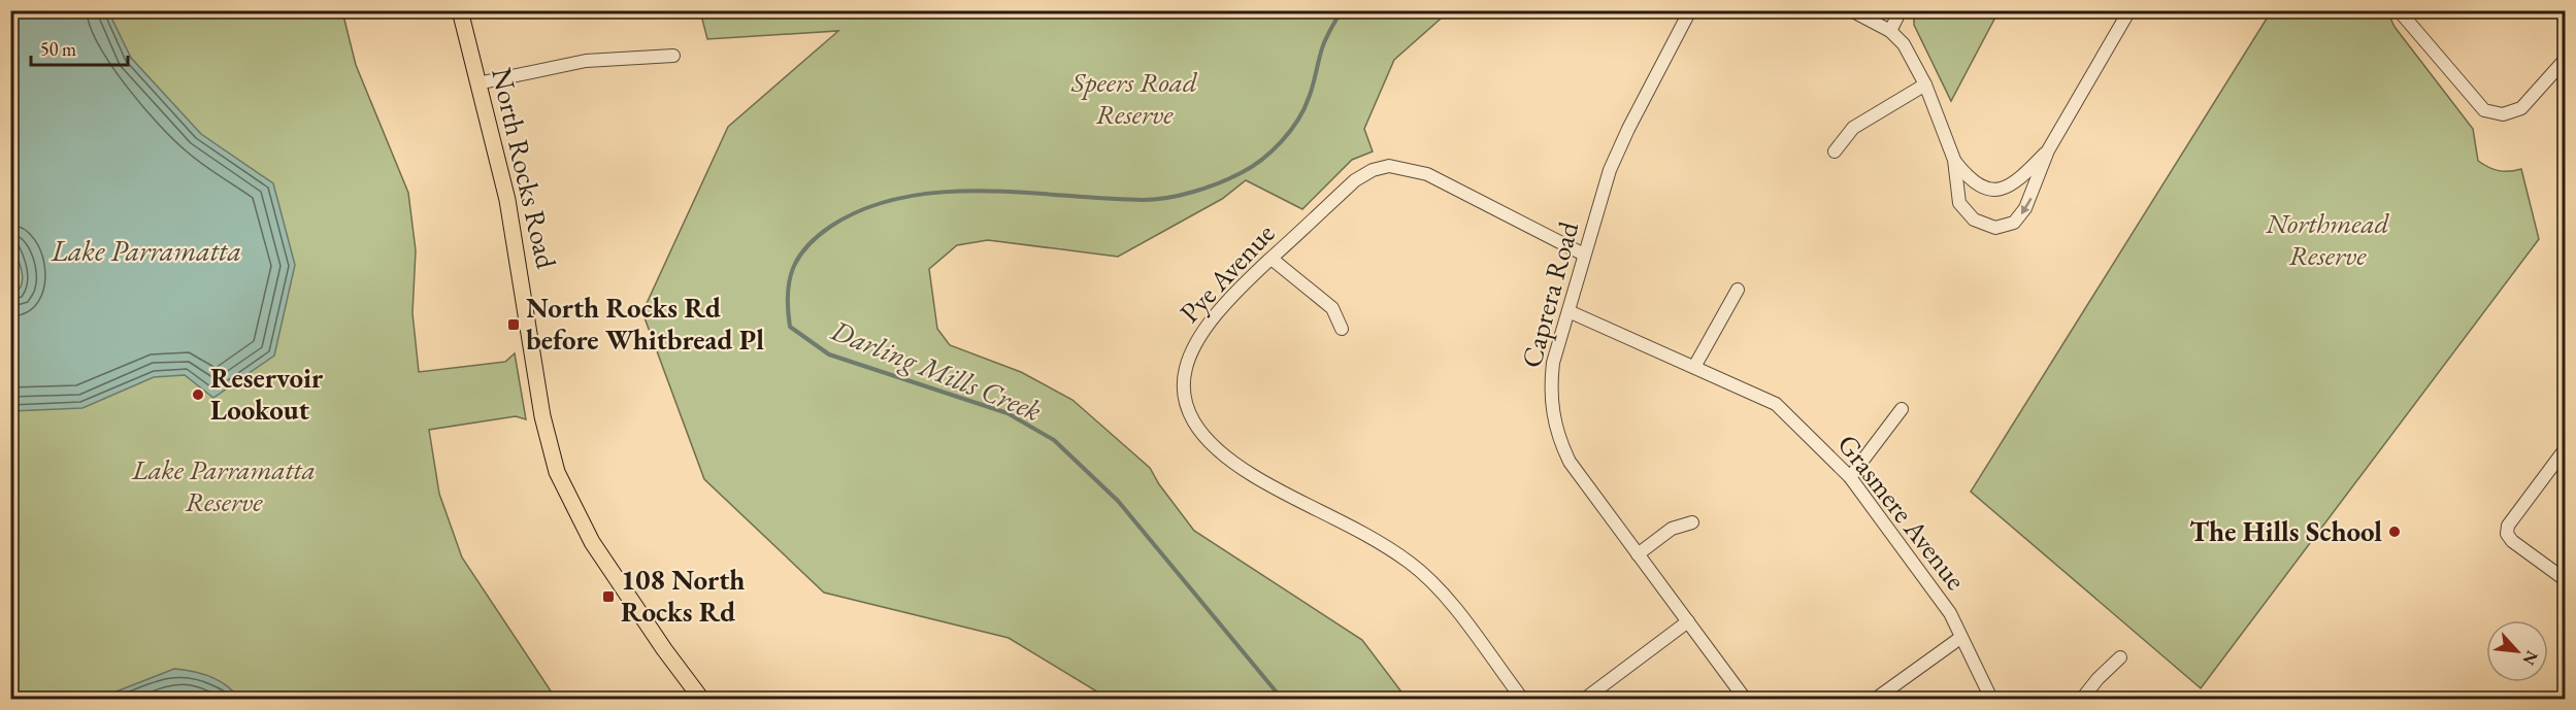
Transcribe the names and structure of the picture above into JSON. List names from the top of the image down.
{
  "streets": {
    "main road": ["North Rocks Road"],
    "street": ["Pye Avenue", "Caprera Road", "Grasmere Avenue"]
  },
  "crossings": [
    ["Pye Avenue", "Caprera Road"],
    ["Caprera Road", "Grasmere Avenue"]
  ],
  "water": ["Lake Parramatta", "Darling Mills Creek"],
  "parks": ["Speers Road Reserve", "Northmead Reserve", "Lake Parramatta Reserve"],
  "places": {
    "transit": ["North Rocks Rd before Whitbread Pl", "108 North Rocks Rd"],
    "other": ["Reservoir Lookout", "The Hills School"]
  },
  "scale_bar": "50 m",
  "north": "bottom right"
}
